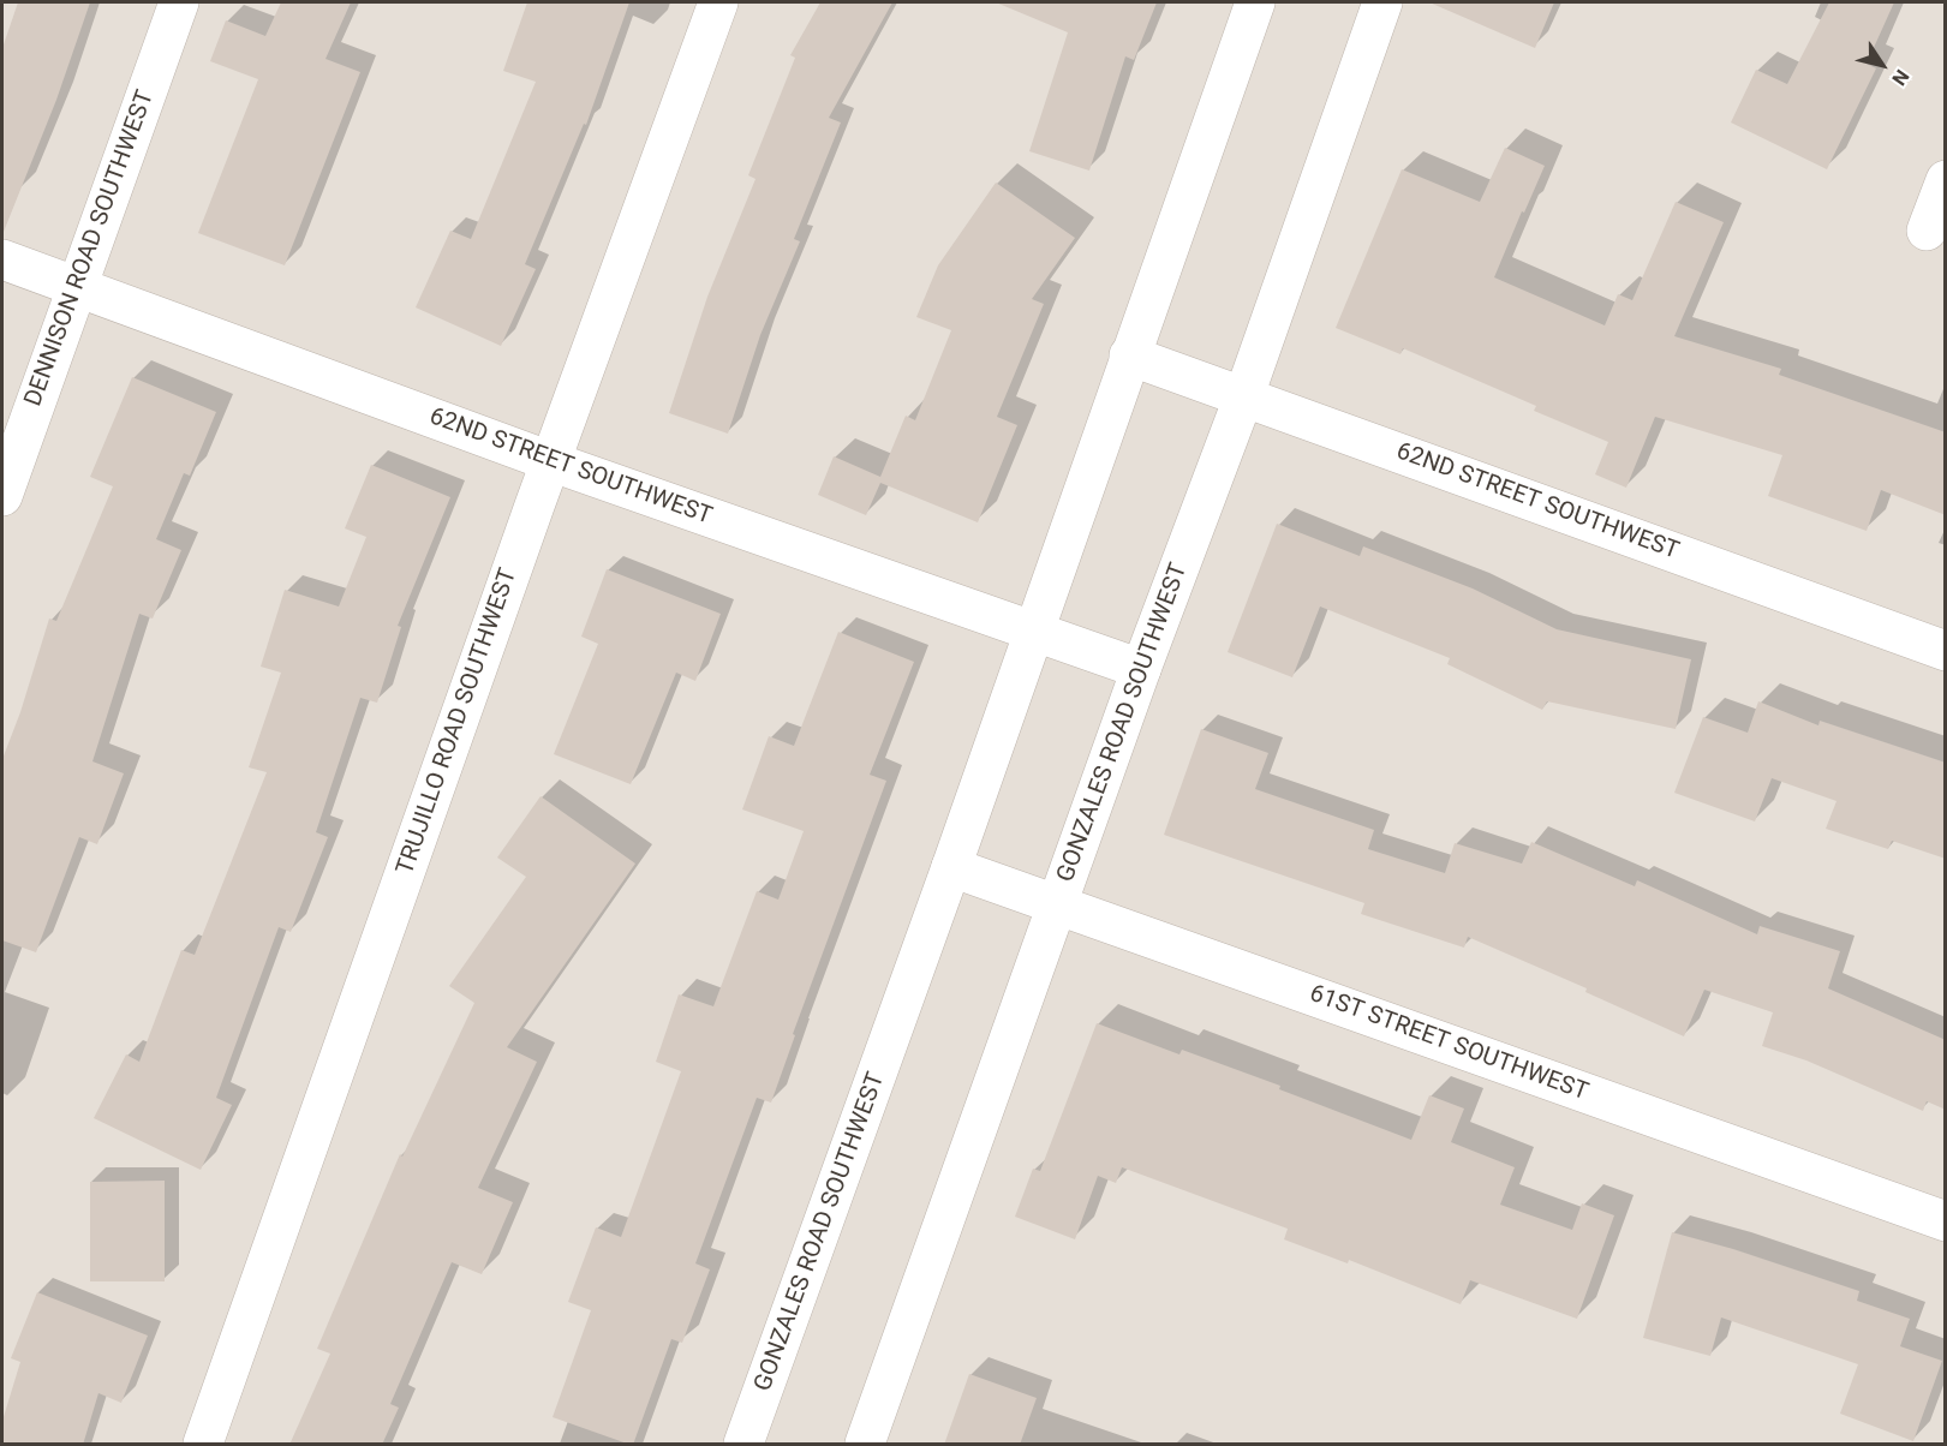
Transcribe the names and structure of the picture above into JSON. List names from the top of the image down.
{
  "streets": {
    "street": [
      "DENNISON ROAD SOUTHWEST",
      "62ND STREET SOUTHWEST",
      "TRUJILLO ROAD SOUTHWEST",
      "GONZALES ROAD SOUTHWEST",
      "61ST STREET SOUTHWEST"
    ]
  },
  "crossings": [
    ["DENNISON ROAD SOUTHWEST", "62ND STREET SOUTHWEST"],
    ["62ND STREET SOUTHWEST", "TRUJILLO ROAD SOUTHWEST"],
    ["62ND STREET SOUTHWEST", "GONZALES ROAD SOUTHWEST"],
    ["GONZALES ROAD SOUTHWEST", "61ST STREET SOUTHWEST"]
  ],
  "north": "bottom right"
}
